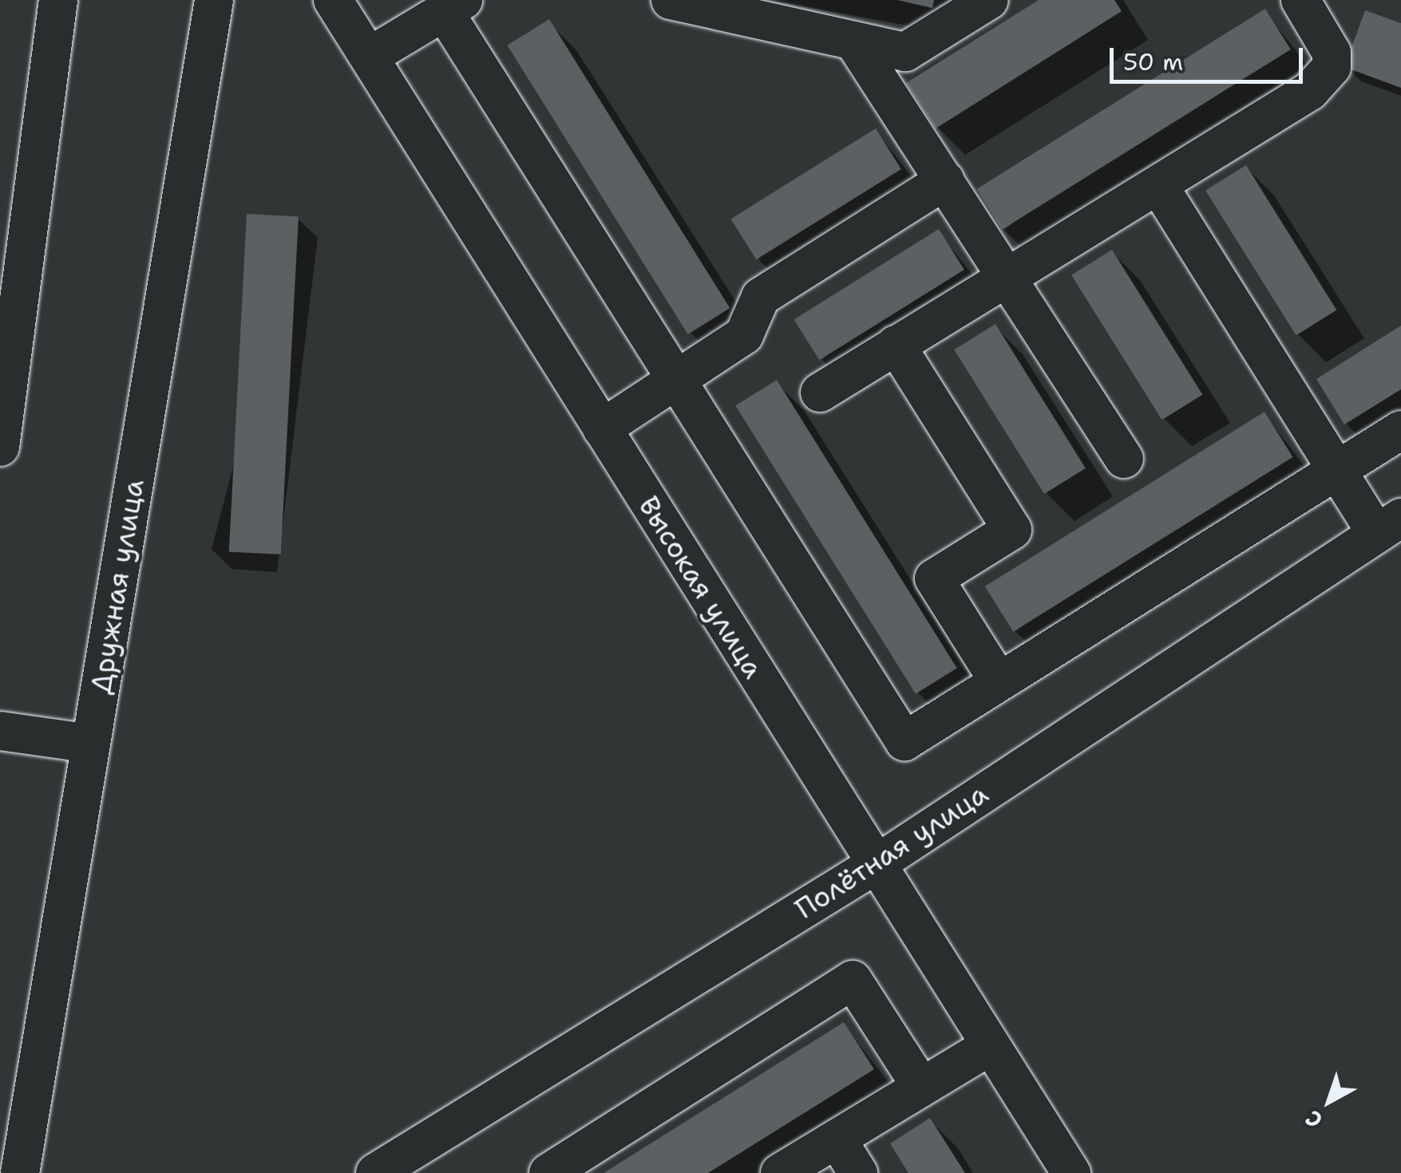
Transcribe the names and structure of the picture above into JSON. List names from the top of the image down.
{
  "streets": {
    "street": ["Дружная улица", "Высокая улица", "Полётная улица"]
  },
  "crossings": [
    ["Высокая улица", "Полётная улица"]
  ],
  "scale_bar": "50 m",
  "north": "bottom left"
}
